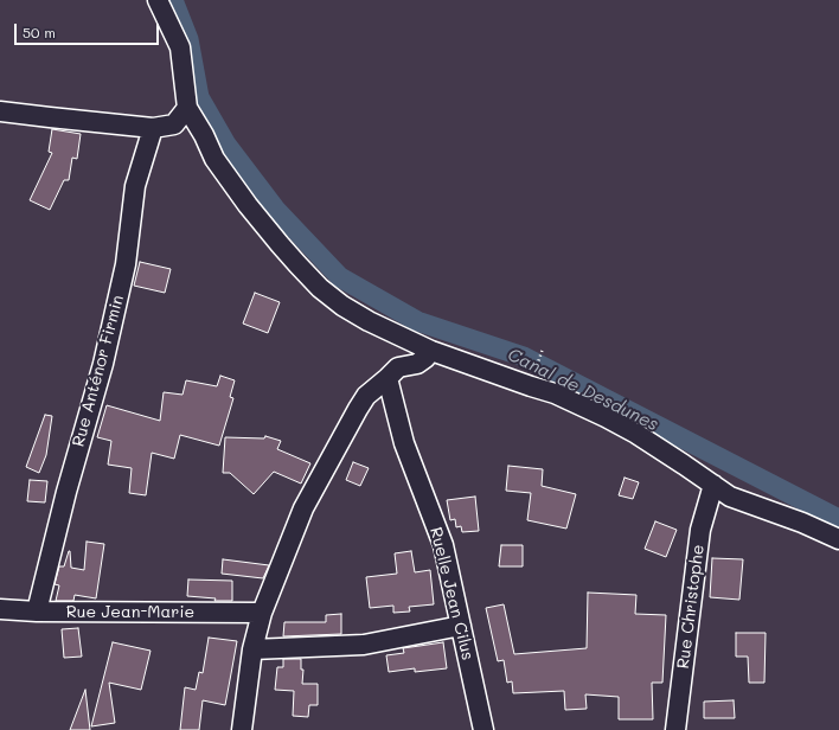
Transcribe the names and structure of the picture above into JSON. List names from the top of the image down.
{
  "streets": {
    "street": [
      "Rue Anténor Firmin",
      "Ruelle Jean Cilus",
      "Rue Christophe",
      "Rue Jean-Marie"
    ]
  },
  "crossings": [
    ["Rue Anténor Firmin", "Rue Jean-Marie"]
  ],
  "water": ["Canal de Desdunes"],
  "scale_bar": "50 m"
}
